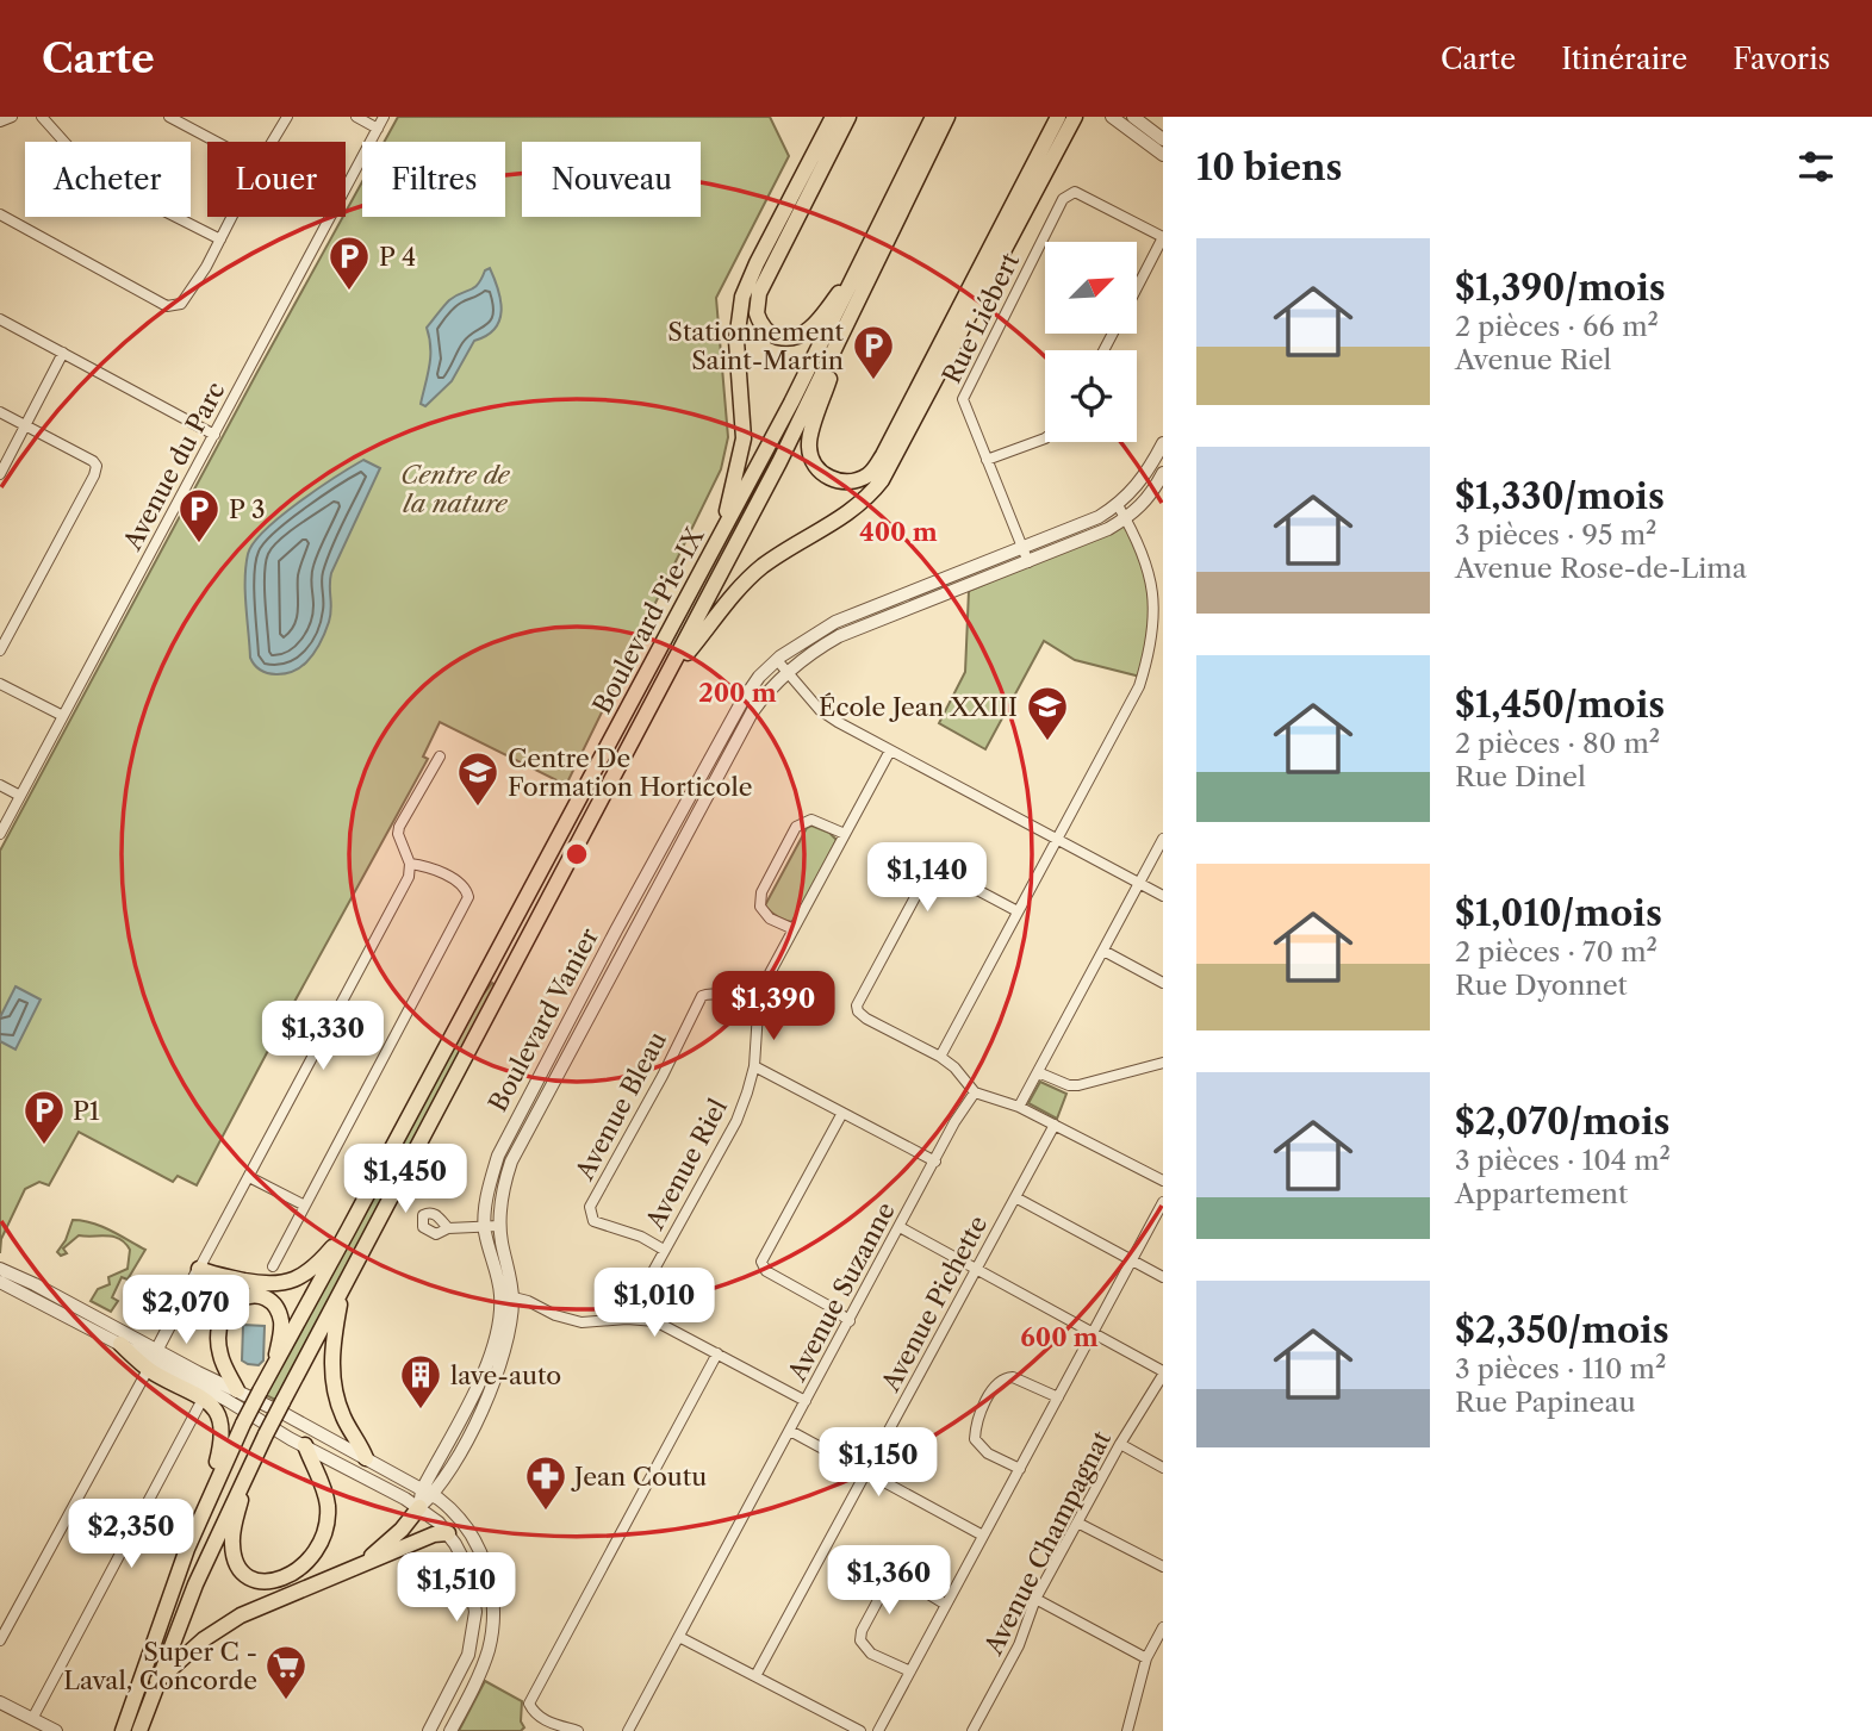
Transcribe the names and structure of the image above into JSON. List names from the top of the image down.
{
  "streets": {
    "highway": ["Boulevard Pie-IX"],
    "street": [
      "Rue Liébert",
      "Avenue du Parc",
      "Boulevard Vanier",
      "Avenue Bleau",
      "Avenue Riel",
      "Avenue Suzanne",
      "Avenue Pichette",
      "Avenue Champagnat"
    ]
  },
  "crossings": [
    ["Rue Liébert", "Boulevard Vanier"],
    ["Avenue Bleau", "Avenue Riel"]
  ],
  "parks": ["Centre de la nature"],
  "places": {
    "parking": [
      "P 4",
      "Stationnement Saint-Martin",
      "P 3",
      "P1"
    ],
    "school or university": ["École Jean XXIII", "Centre De Formation Horticole"],
    "building": ["lave-auto"],
    "pharmacy": ["Jean Coutu"],
    "supermarket": ["Super C - Laval, Concorde"]
  },
  "north": "top right",
  "page": {
    "header": "Carte",
    "nav": ["Carte", "Itinéraire", "Favoris"],
    "heading": "10 biens",
    "chip": [
      "Acheter",
      "Louer",
      "Filtres",
      "Nouveau"
    ],
    "list": [
      {
        "name": "$1,390/mois",
        "note": "2 pièces · 66 m² · Avenue Riel"
      },
      {
        "name": "$1,330/mois",
        "note": "3 pièces · 95 m² · Avenue Rose-de-Lima"
      },
      {
        "name": "$1,450/mois",
        "note": "2 pièces · 80 m² · Rue Dinel"
      },
      {
        "name": "$1,010/mois",
        "note": "2 pièces · 70 m² · Rue Dyonnet"
      },
      {
        "name": "$2,070/mois",
        "note": "3 pièces · 104 m² · Appartement"
      },
      {
        "name": "$2,350/mois",
        "note": "3 pièces · 110 m² · Rue Papineau"
      }
    ],
    "price": [
      "$1,140",
      "$1,390",
      "$1,330",
      "$1,450",
      "$1,010",
      "$2,070",
      "$1,150",
      "$2,350",
      "$1,360",
      "$1,510"
    ]
  },
  "rings": ["400 m", "200 m", "600 m"]
}
